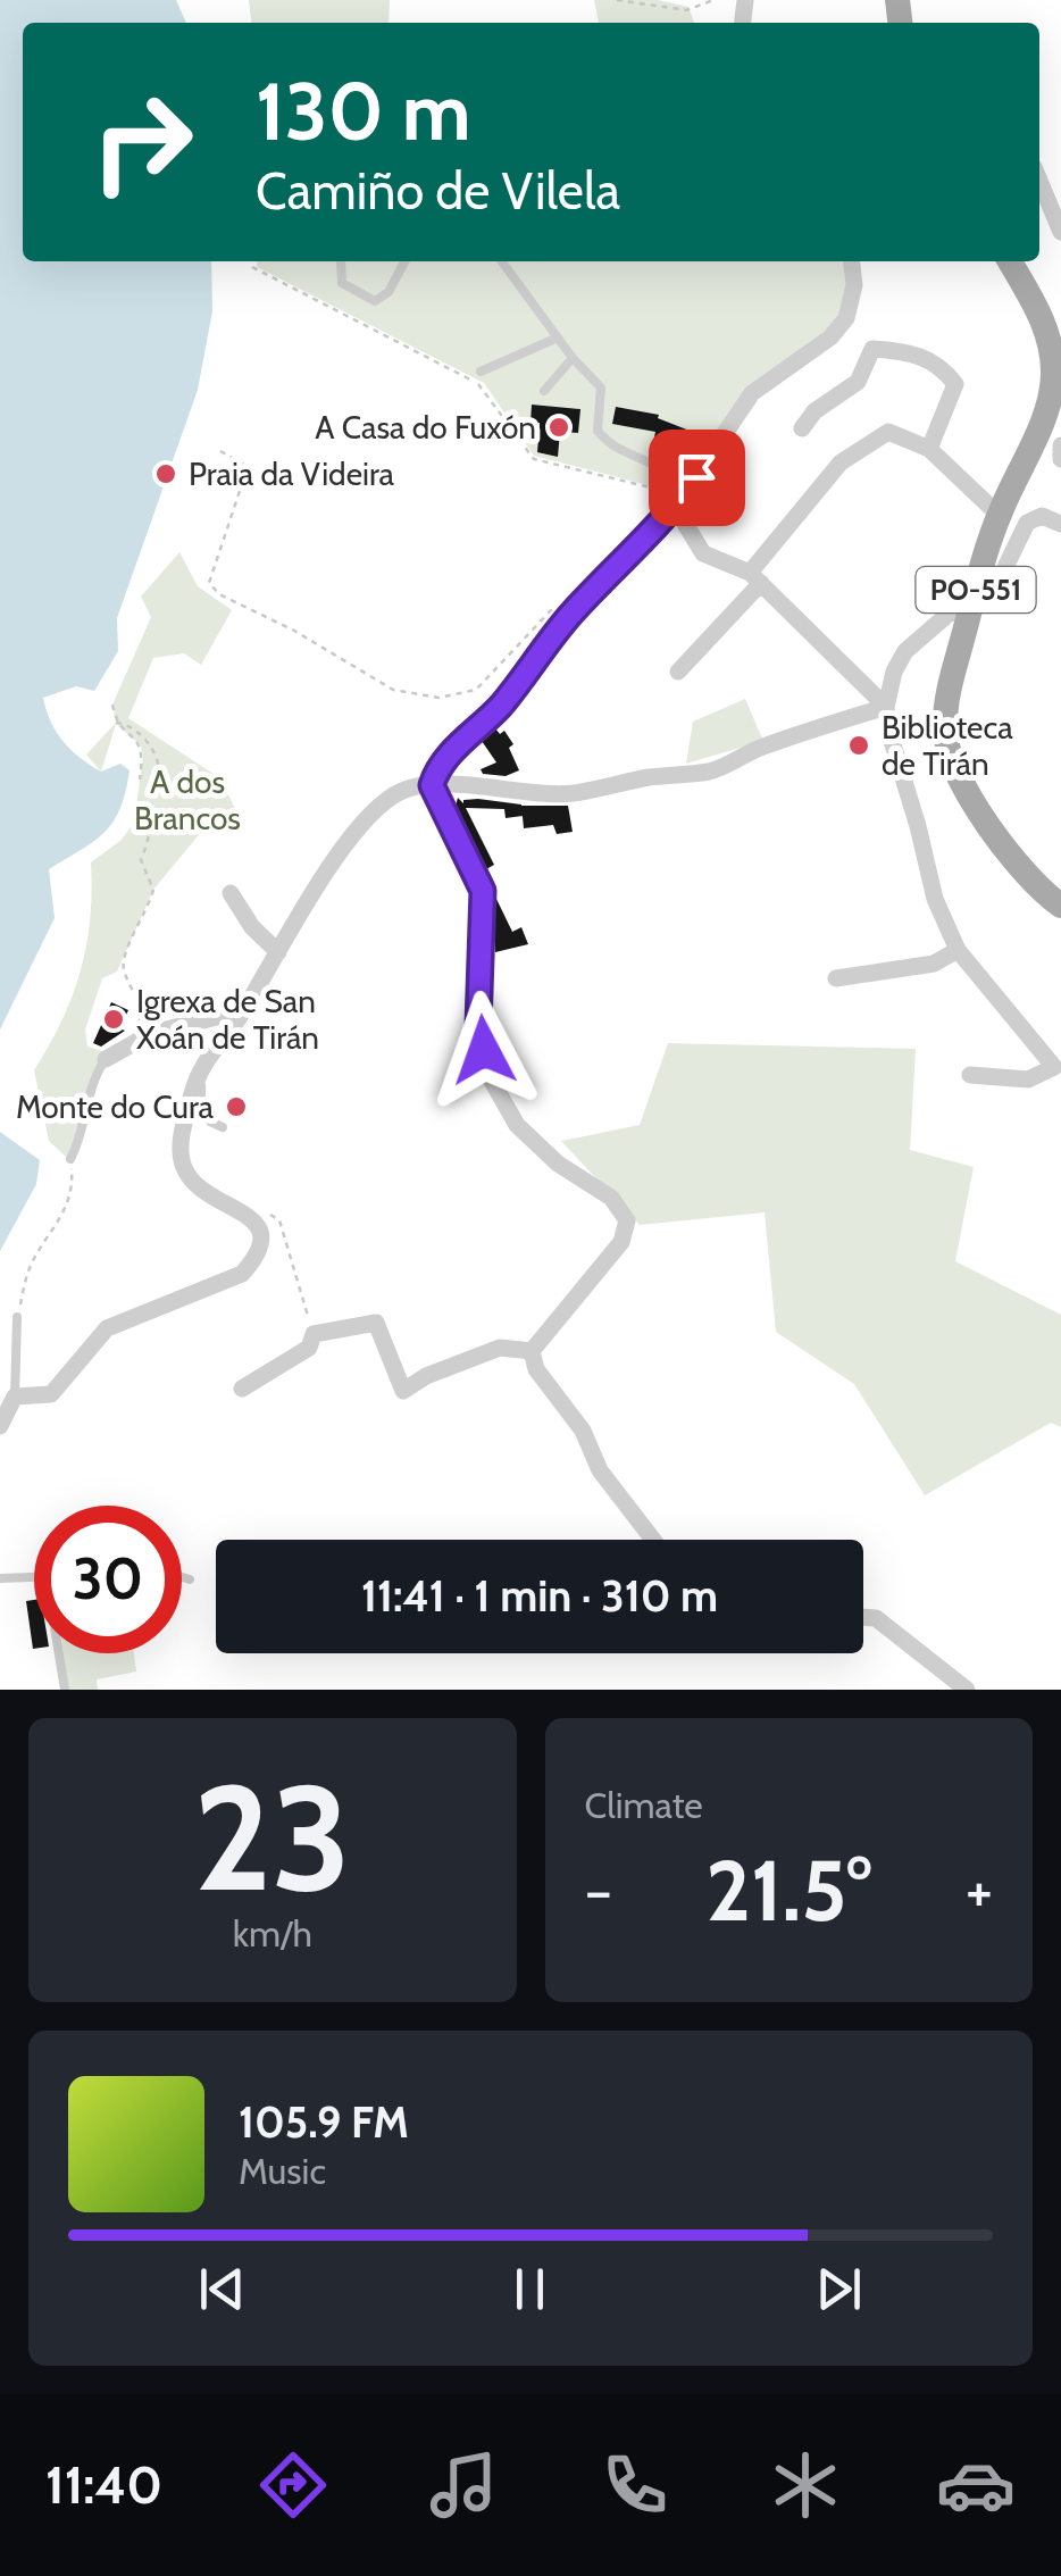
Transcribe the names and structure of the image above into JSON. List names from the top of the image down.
{
  "streets": {
    "main road": ["PO-551"]
  },
  "parks": ["A dos Brancos"],
  "places": [
    "A Casa do Fuxón",
    "Praia da Videira",
    "Biblioteca de Tirán",
    "Igrexa de San Xoán de Tirán",
    "Monte do Cura"
  ],
  "page": {
    "turn": ["130 m", "Camiño de Vilela"],
    "limit": "30",
    "trip": "11:41 · 1 min · 310 m",
    "tile": [
      ["23", "km/h"],
      "Climate"
    ],
    "heat": ["−", "21.5°", "+"],
    "song": ["105.9 FM", "Music"],
    "tabs": "11:40"
  }
}
